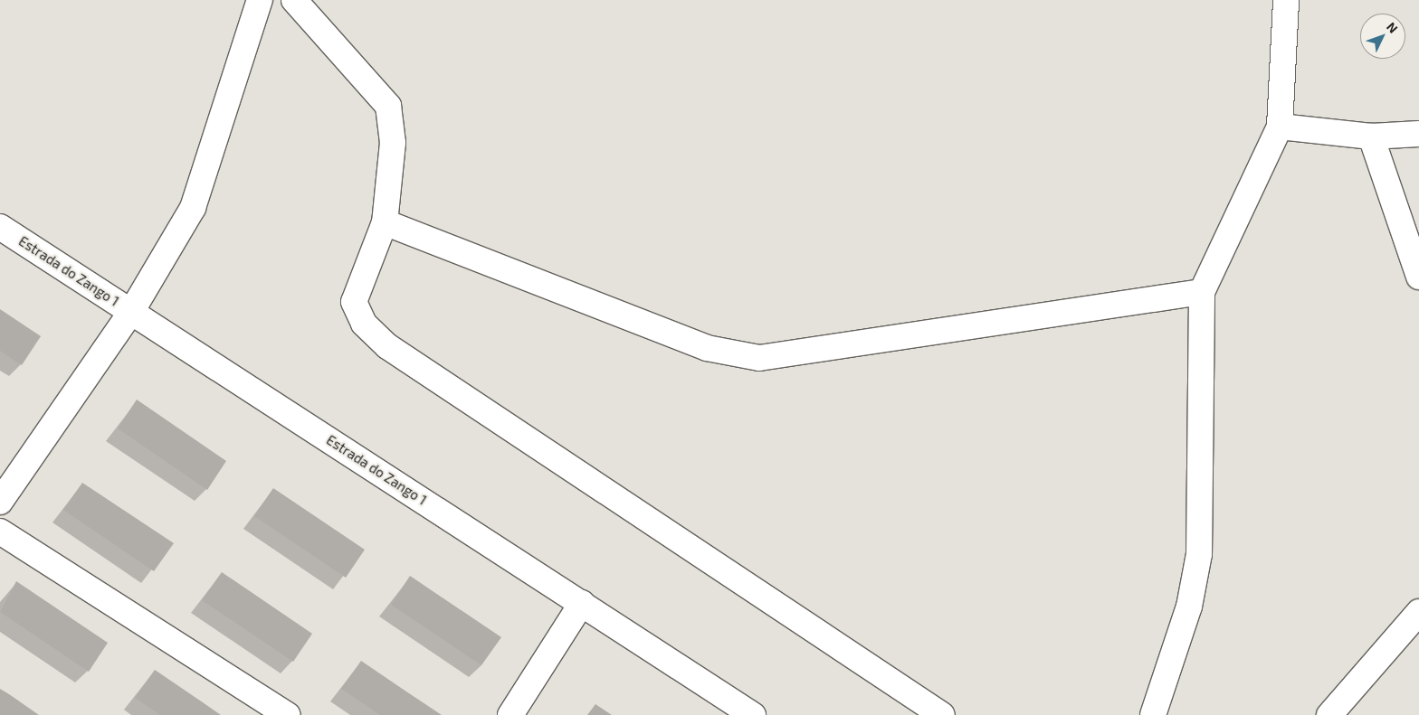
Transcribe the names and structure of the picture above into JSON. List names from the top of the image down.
{
  "streets": {
    "street": ["Estrada do Zango 1"]
  },
  "north": "top right"
}
